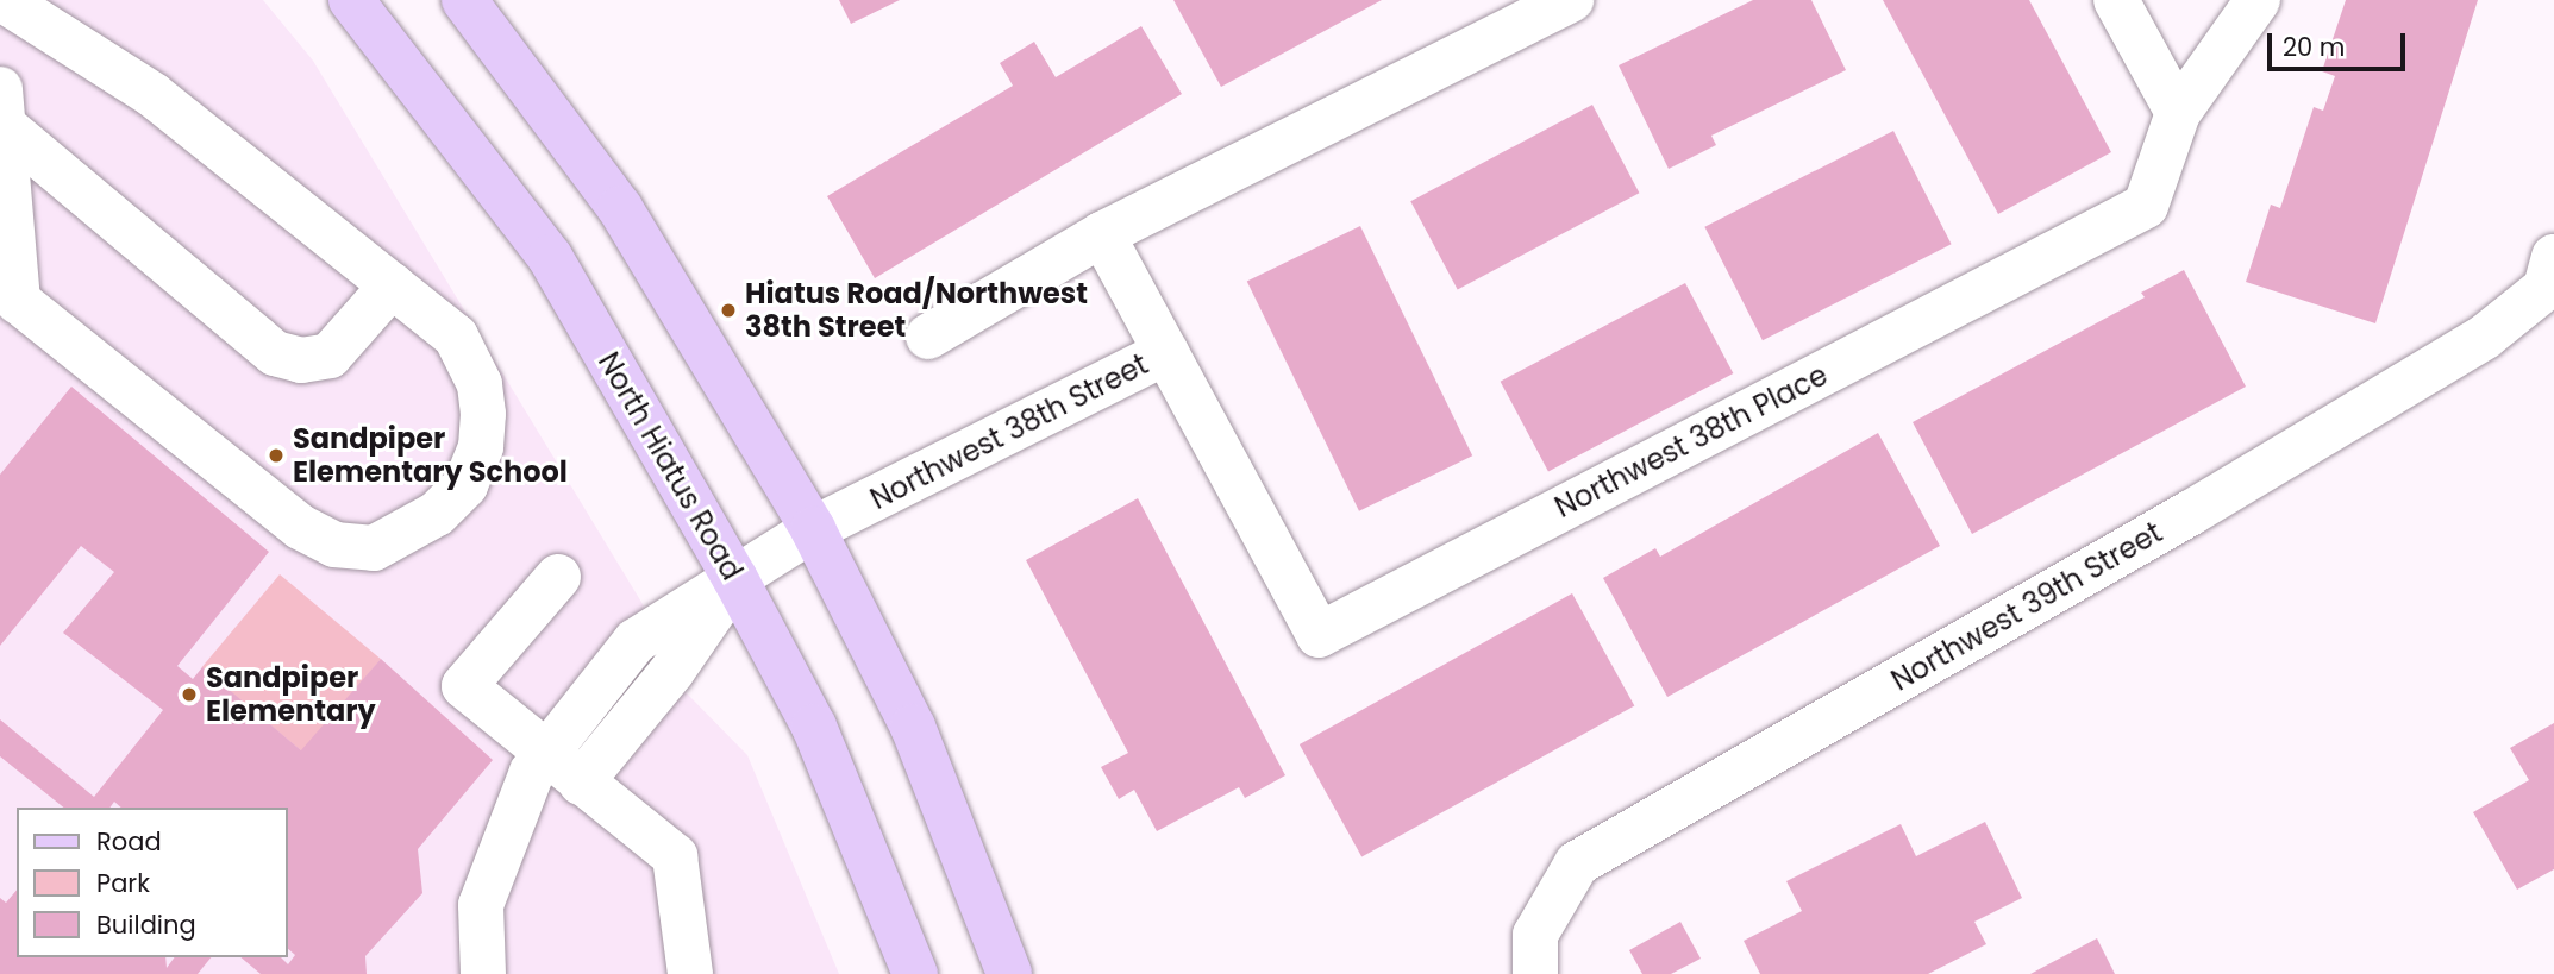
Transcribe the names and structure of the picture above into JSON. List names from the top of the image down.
{
  "streets": {
    "main road": ["North Hiatus Road"],
    "street": ["Northwest 38th Street", "Northwest 38th Place", "Northwest 39th Street"]
  },
  "crossings": [
    ["Northwest 38th Street", "Northwest 38th Place"],
    ["Northwest 38th Street", "North Hiatus Road"]
  ],
  "places": ["Hiatus Road/Northwest 38th Street", "Sandpiper Elementary School", "Sandpiper Elementary"],
  "legend": ["Road", "Park", "Building"],
  "scale_bar": "20 m"
}
